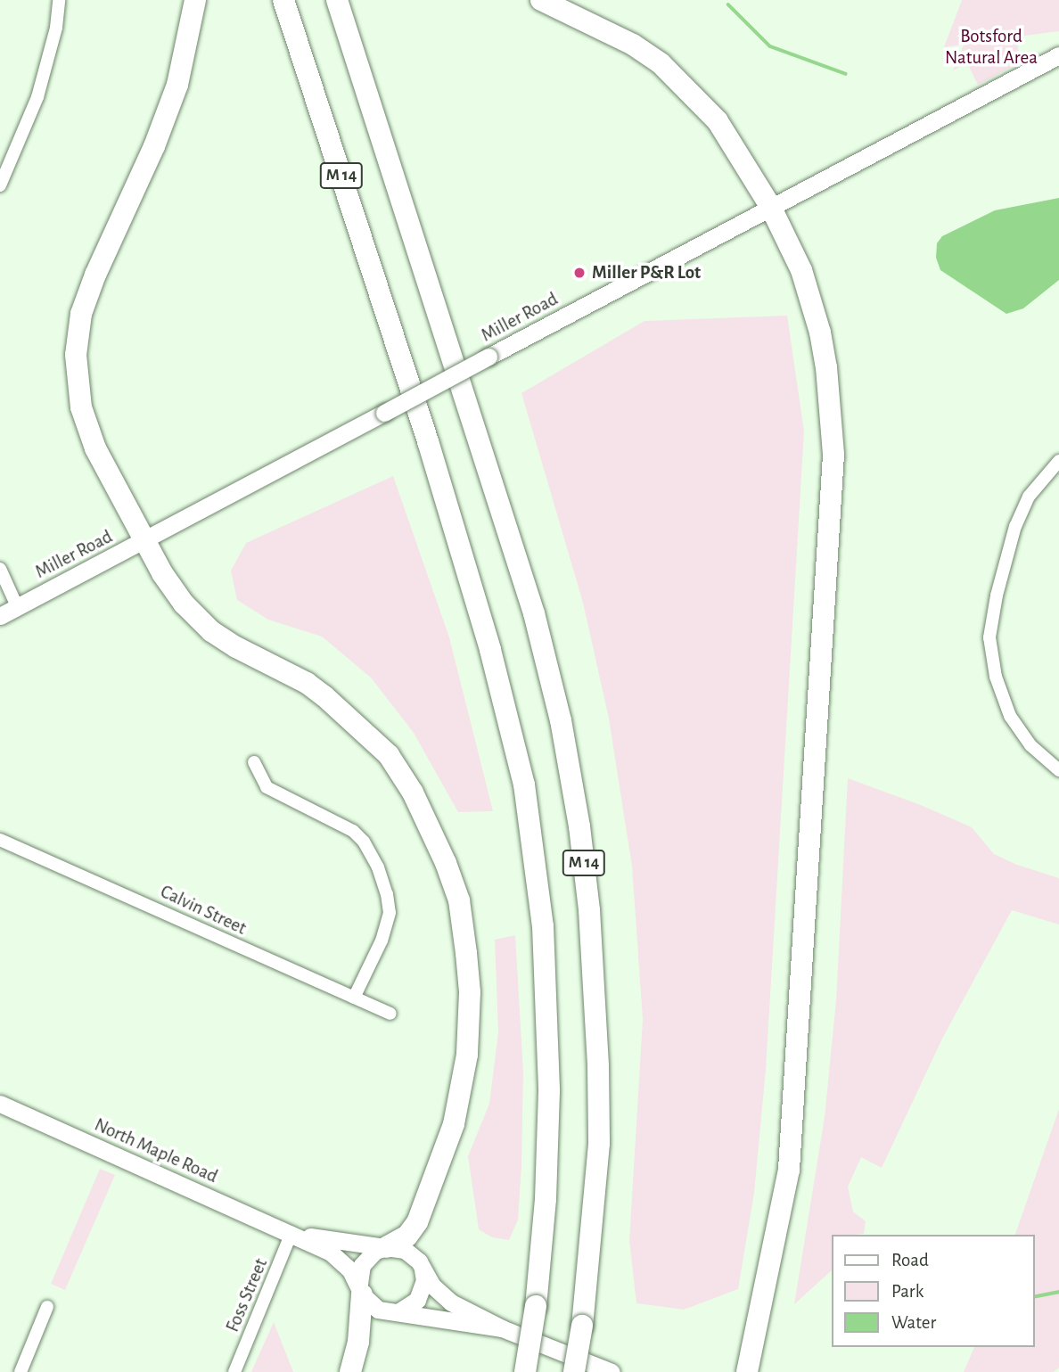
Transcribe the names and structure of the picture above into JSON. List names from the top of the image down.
{
  "streets": {
    "highway": ["M 14"],
    "main road": ["Miller Road", "North Maple Road"],
    "street": ["Calvin Street", "Foss Street"]
  },
  "crossings": [
    ["North Maple Road", "Foss Street"]
  ],
  "parks": ["Botsford Natural Area"],
  "places": ["Miller P&R Lot"],
  "legend": ["Road", "Park", "Water"]
}
